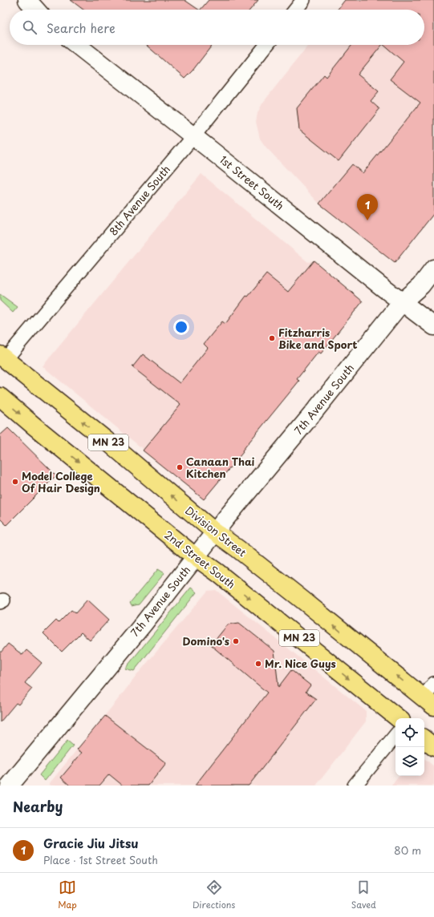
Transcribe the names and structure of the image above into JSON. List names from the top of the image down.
{
  "streets": {
    "highway": ["MN 23", "Division Street", "2nd Street South"],
    "street": ["1st Street South", "8th Avenue South", "7th Avenue South"]
  },
  "crossings": [
    ["1st Street South", "8th Avenue South"],
    ["1st Street South", "7th Avenue South"],
    ["8th Avenue South", "Division Street"],
    ["7th Avenue South", "Division Street"],
    ["7th Avenue South", "2nd Street South"]
  ],
  "one_way": ["Division Street", "2nd Street South"],
  "places": [
    "Fitzharris Bike and Sport",
    "Canaan Thai Kitchen",
    "Model College Of Hair Design",
    "Domino's",
    "Mr. Nice Guys"
  ],
  "page": {
    "search": "Search here",
    "pins": "1",
    "heading": "Nearby",
    "list": [
      {
        "mark": "1",
        "name": "Gracie Jiu Jitsu",
        "note": "Place · 1st Street South",
        "value": "80 m"
      }
    ],
    "nav": ["Map", "Directions", "Saved"]
  }
}
